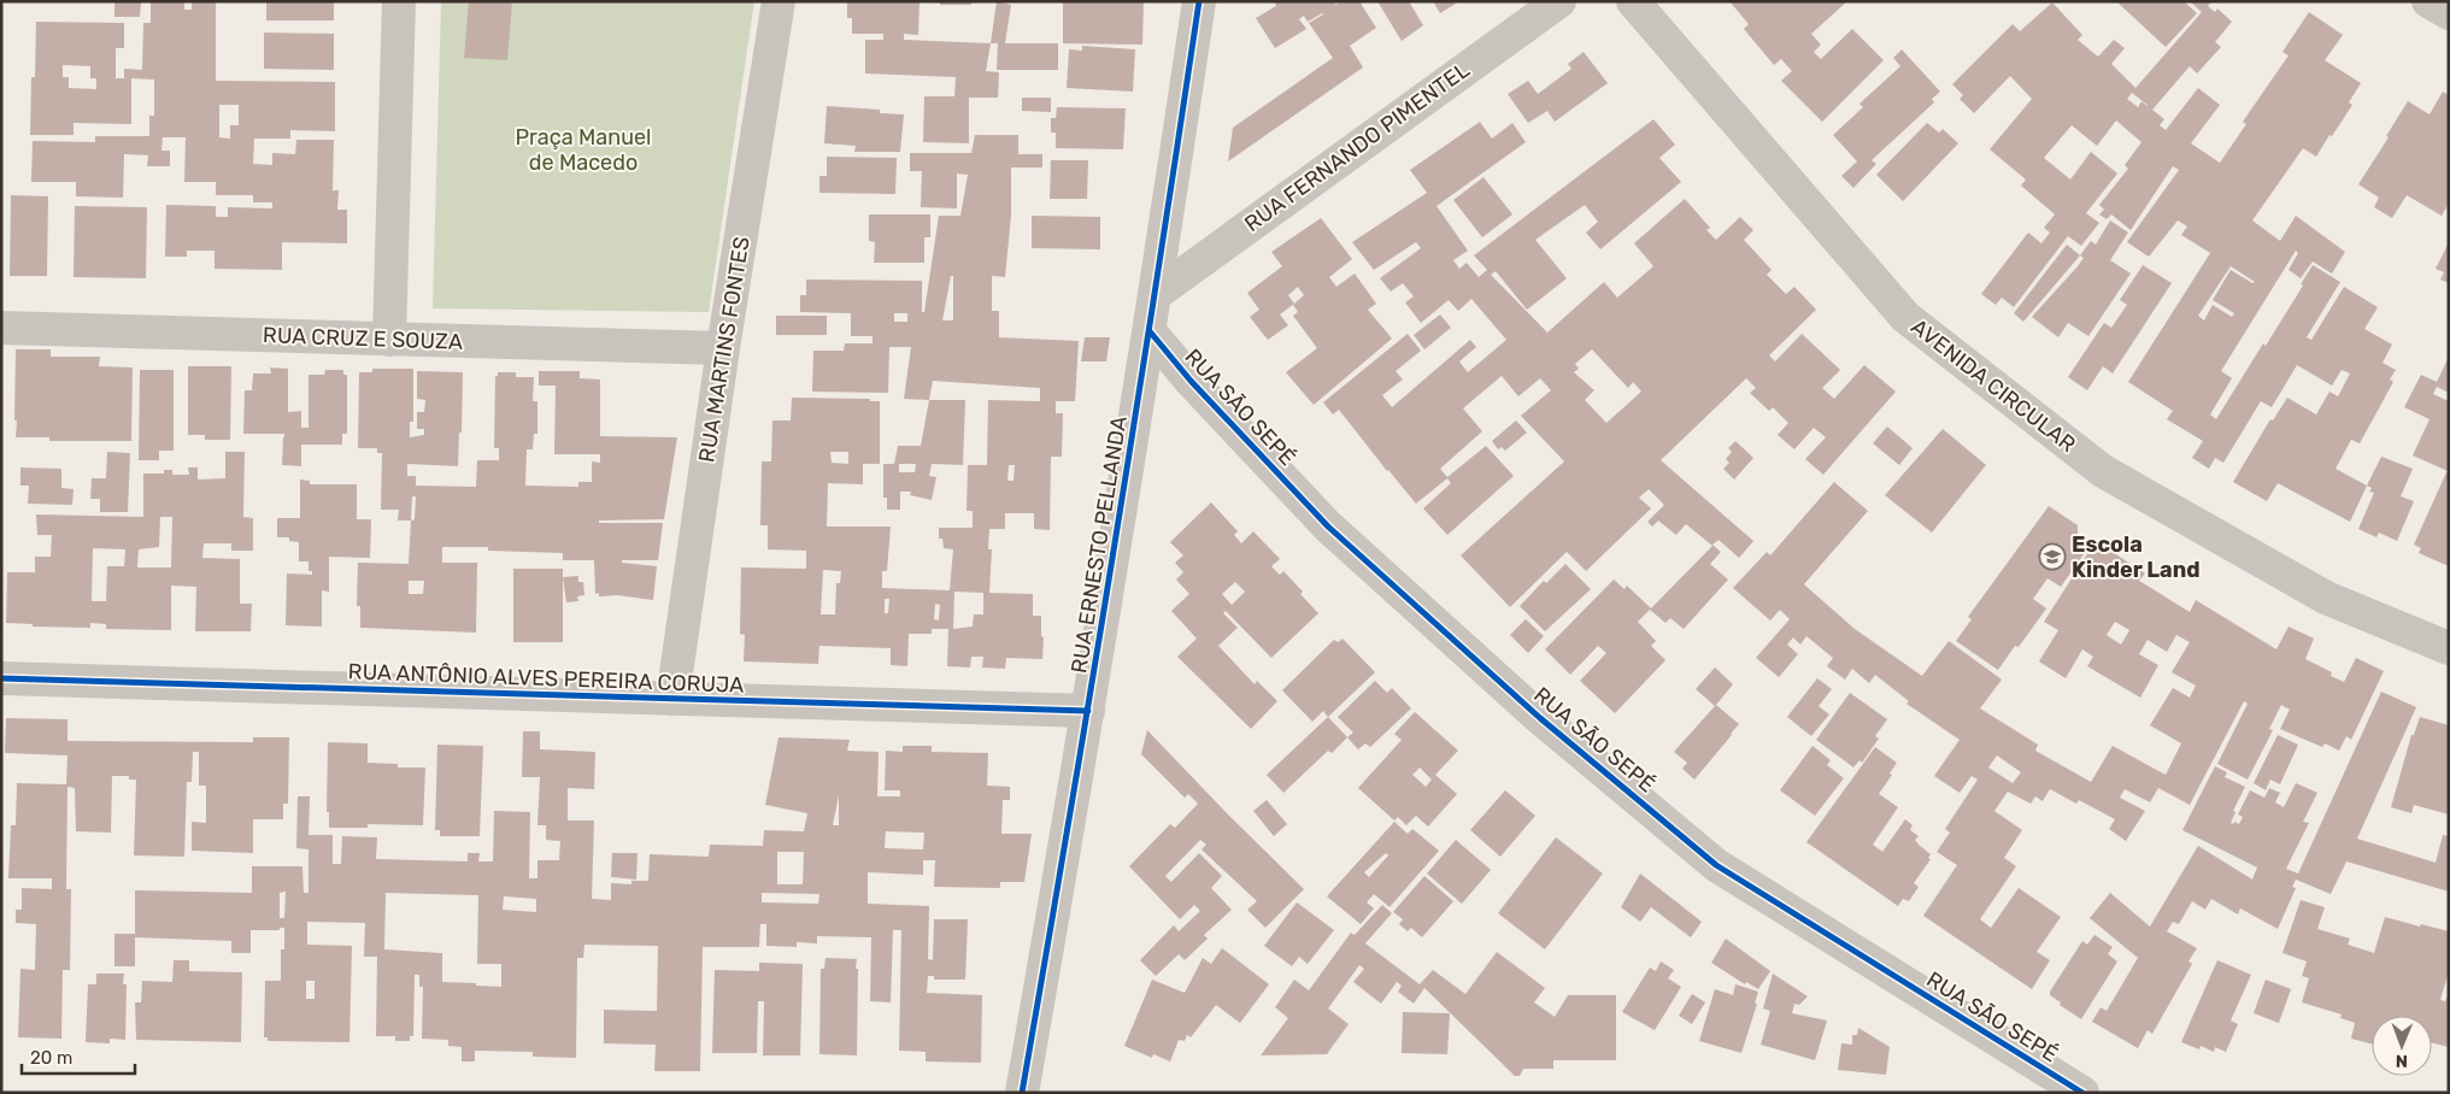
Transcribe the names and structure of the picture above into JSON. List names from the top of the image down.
{
  "streets": {
    "street": [
      "RUA FERNANDO PIMENTEL",
      "RUA CRUZ E SOUZA",
      "RUA MARTINS FONTES",
      "AVENIDA CIRCULAR",
      "RUA SÃO SEPÉ",
      "RUA ERNESTO PELLANDA",
      "RUA ANTÔNIO ALVES PEREIRA CORUJA"
    ]
  },
  "crossings": [
    ["RUA FERNANDO PIMENTEL", "RUA ERNESTO PELLANDA"],
    ["RUA CRUZ E SOUZA", "RUA MARTINS FONTES"],
    ["RUA MARTINS FONTES", "RUA ANTÔNIO ALVES PEREIRA CORUJA"],
    ["RUA SÃO SEPÉ", "RUA ERNESTO PELLANDA"],
    ["RUA ERNESTO PELLANDA", "RUA ANTÔNIO ALVES PEREIRA CORUJA"]
  ],
  "parks": ["Praça Manuel de Macedo"],
  "places": {
    "school or university": ["Escola Kinder Land"]
  },
  "scale_bar": "20 m",
  "north": "bottom"
}
